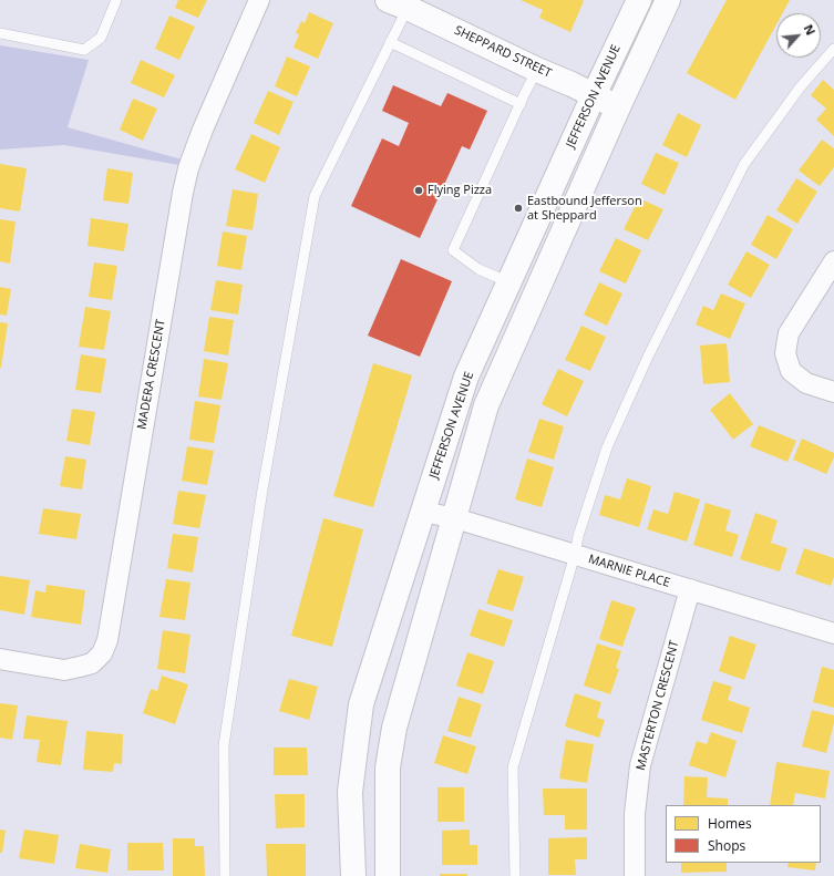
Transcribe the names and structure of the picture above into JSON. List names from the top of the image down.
{
  "streets": {
    "street": [
      "SHEPPARD STREET",
      "JEFFERSON AVENUE",
      "MADERA CRESCENT",
      "MARNIE PLACE",
      "MASTERTON CRESCENT"
    ]
  },
  "crossings": [
    ["SHEPPARD STREET", "JEFFERSON AVENUE"],
    ["JEFFERSON AVENUE", "MARNIE PLACE"],
    ["MARNIE PLACE", "MASTERTON CRESCENT"]
  ],
  "places": ["Flying Pizza", "Eastbound Jefferson at Sheppard"],
  "legend": ["Homes", "Shops"],
  "north": "top right"
}
